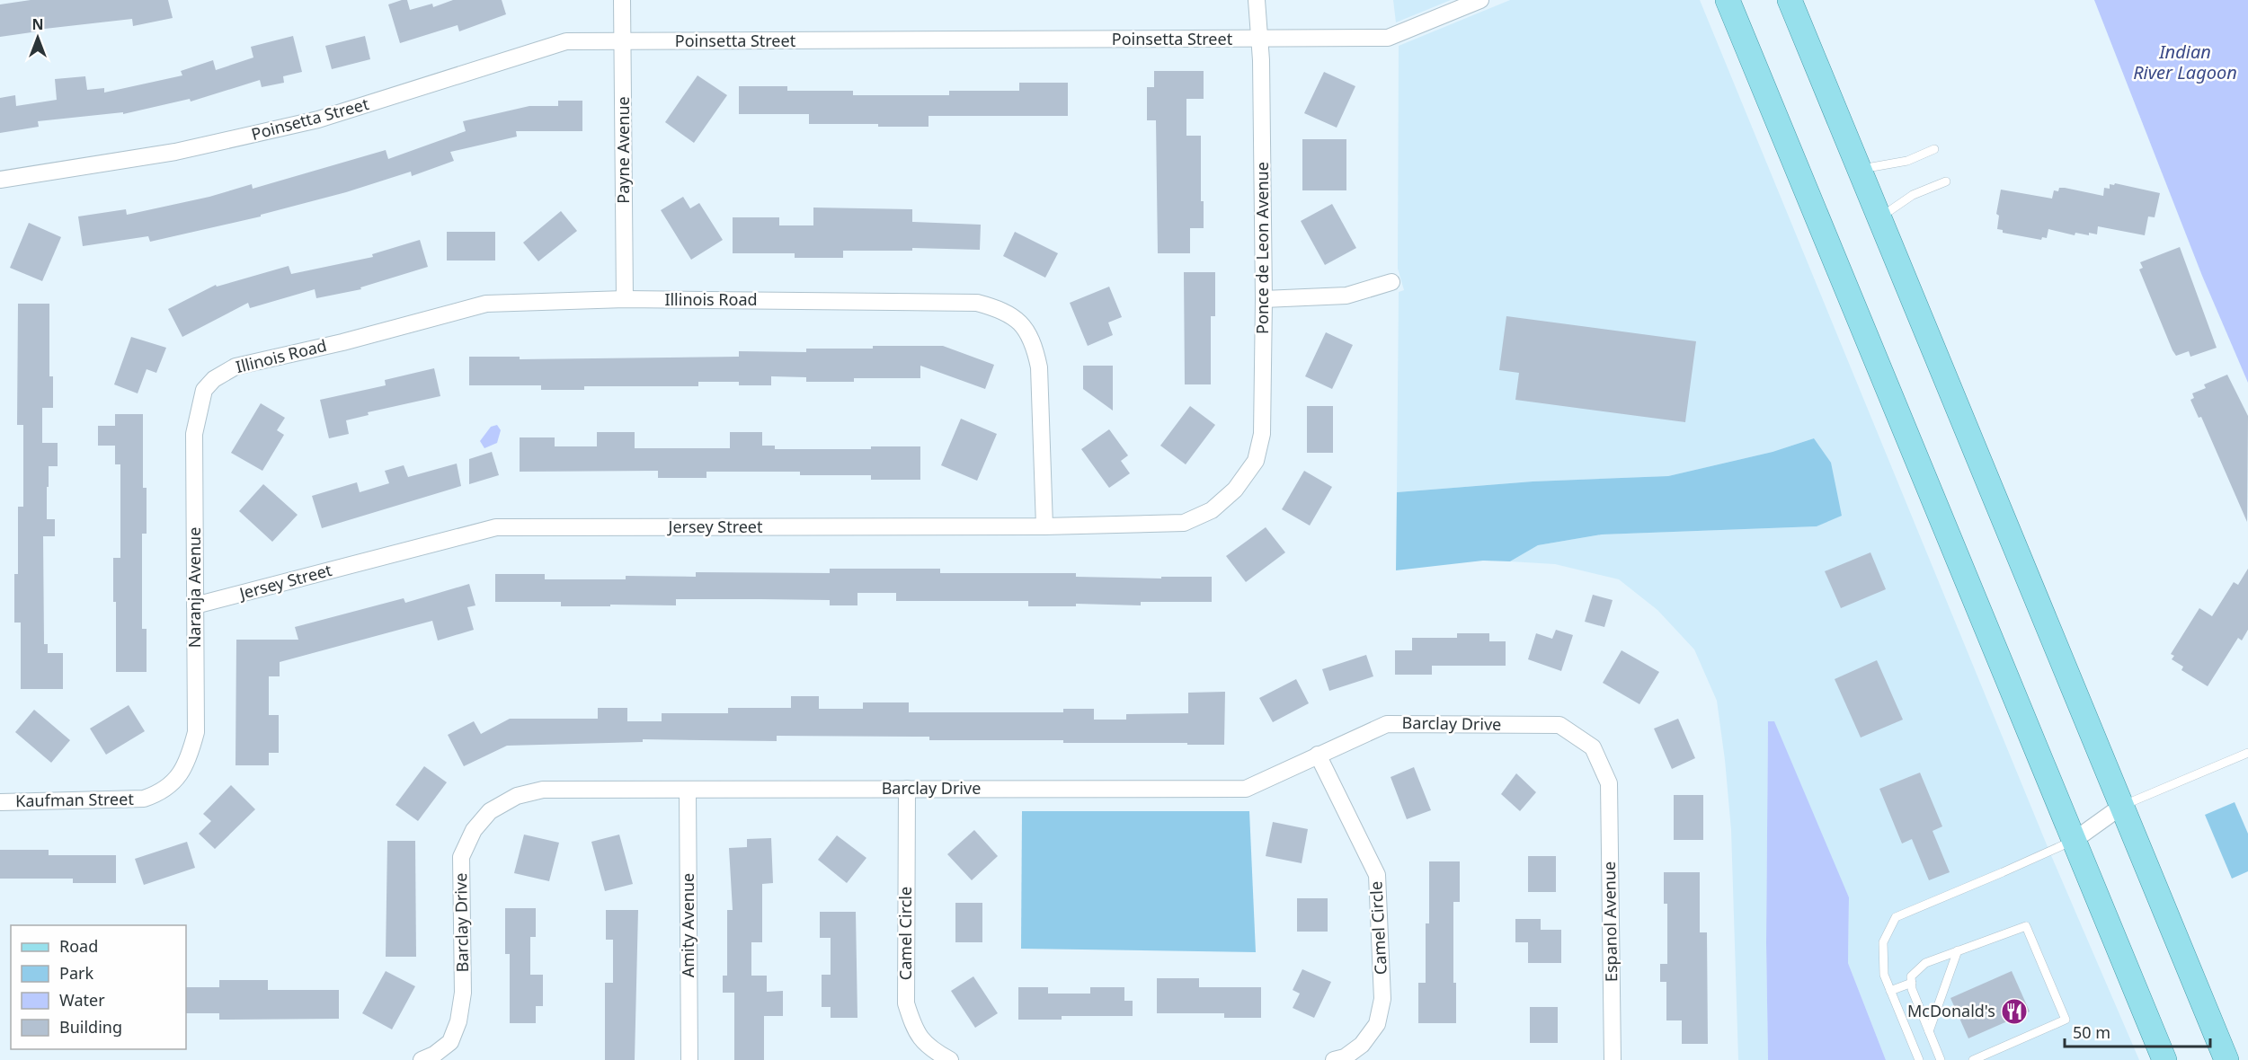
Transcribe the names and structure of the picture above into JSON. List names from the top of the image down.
{
  "streets": {
    "street": [
      "Poinsetta Street",
      "Payne Avenue",
      "Ponce de Leon Avenue",
      "Illinois Road",
      "Jersey Street",
      "Naranja Avenue",
      "Barclay Drive",
      "Kaufman Street",
      "Espanol Avenue",
      "Amity Avenue",
      "Camel Circle"
    ]
  },
  "crossings": [
    ["Poinsetta Street", "Payne Avenue"],
    ["Poinsetta Street", "Ponce de Leon Avenue"],
    ["Payne Avenue", "Illinois Road"],
    ["Ponce de Leon Avenue", "Jersey Street"],
    ["Illinois Road", "Jersey Street"],
    ["Illinois Road", "Naranja Avenue"],
    ["Jersey Street", "Naranja Avenue"],
    ["Naranja Avenue", "Kaufman Street"],
    ["Barclay Drive", "Espanol Avenue"],
    ["Barclay Drive", "Amity Avenue"],
    ["Barclay Drive", "Camel Circle"]
  ],
  "water": ["Indian River Lagoon"],
  "places": {
    "restaurant": ["McDonald's"]
  },
  "legend": [
    "Road",
    "Park",
    "Water",
    "Building"
  ],
  "scale_bar": "50 m",
  "north": "top"
}
